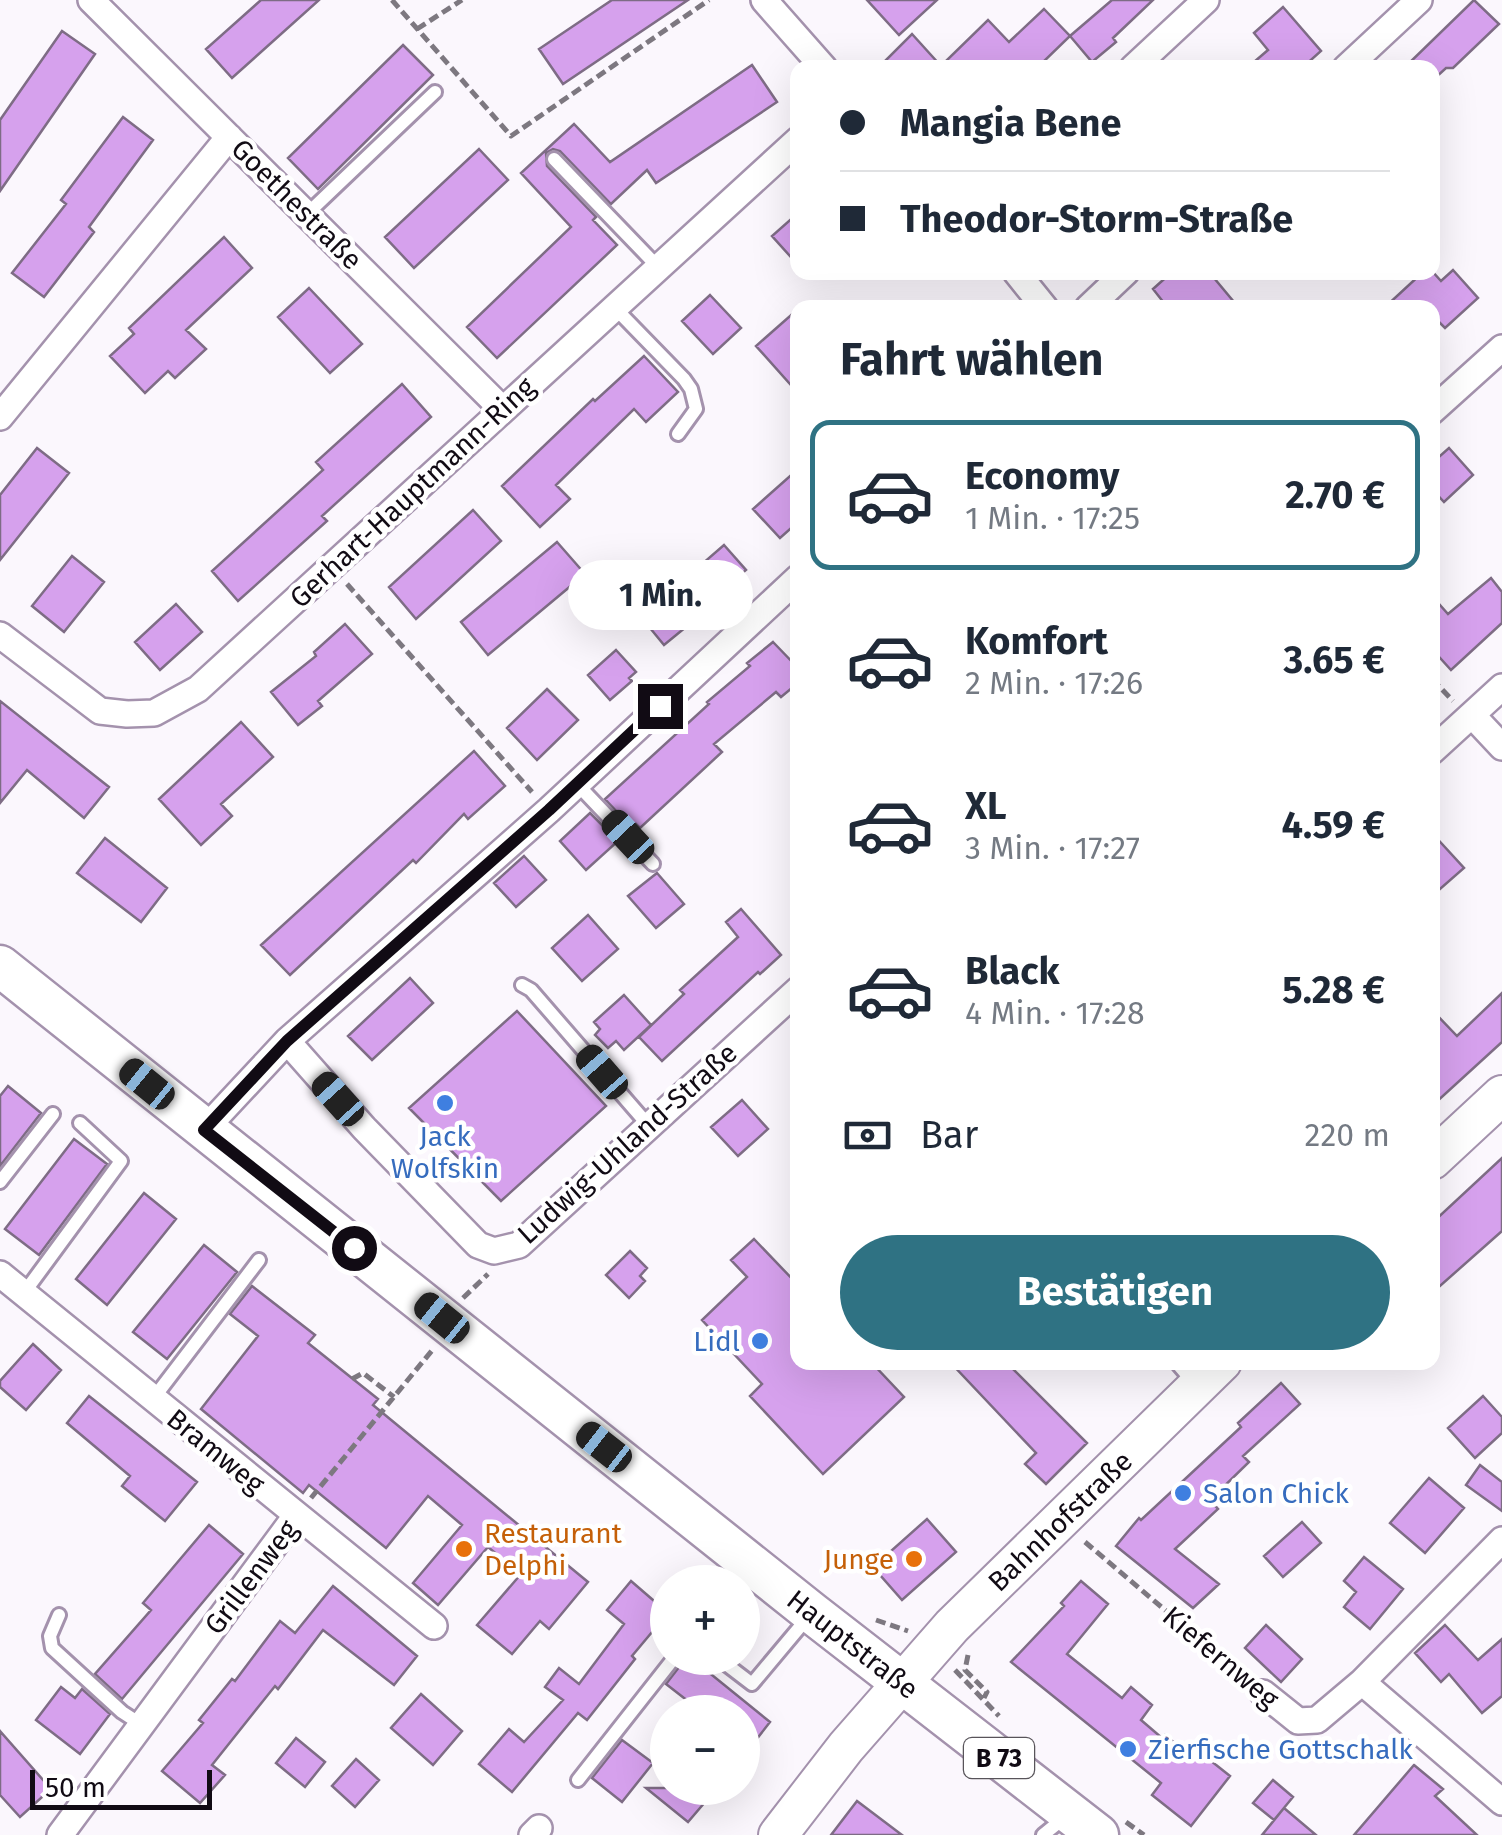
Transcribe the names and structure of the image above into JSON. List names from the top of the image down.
{
  "streets": {
    "main road": ["Hauptstraße", "B 73"],
    "street": [
      "Goethestraße",
      "Gerhart-Hauptmann-Ring",
      "Ludwig-Uhland-Straße",
      "Bramweg",
      "Bahnhofstraße",
      "Grillenweg",
      "Kiefernweg"
    ]
  },
  "crossings": [
    ["Goethestraße", "Gerhart-Hauptmann-Ring"],
    ["Ludwig-Uhland-Straße", "Grillenweg"],
    ["Bramweg", "Grillenweg"],
    ["Bahnhofstraße", "Hauptstraße"],
    ["Grillenweg", "Hauptstraße"]
  ],
  "places": [
    "Jack Wolfskin",
    "Lidl",
    "Salon Chick",
    "Restaurant Delphi",
    "Junge",
    "Zierfische Gottschalk"
  ],
  "scale_bar": "50 m",
  "page": {
    "banner": ["Mangia Bene", "Theodor-Storm-Straße"],
    "heading": "Fahrt wählen",
    "list": [
      {
        "name": "Economy",
        "note": "1 Min. · 17:25",
        "value": "2.70 €"
      },
      {
        "name": "Komfort",
        "note": "2 Min. · 17:26",
        "value": "3.65 €"
      },
      {
        "name": "XL",
        "note": "3 Min. · 17:27",
        "value": "4.59 €"
      },
      {
        "name": "Black",
        "note": "4 Min. · 17:28",
        "value": "5.28 €"
      }
    ],
    "bubble": "1 Min.",
    "pay": ["Bar", "220 m"],
    "buttons": "Bestätigen",
    "map_buttons": ["+", "−"],
    "scale": "50 m"
  }
}
